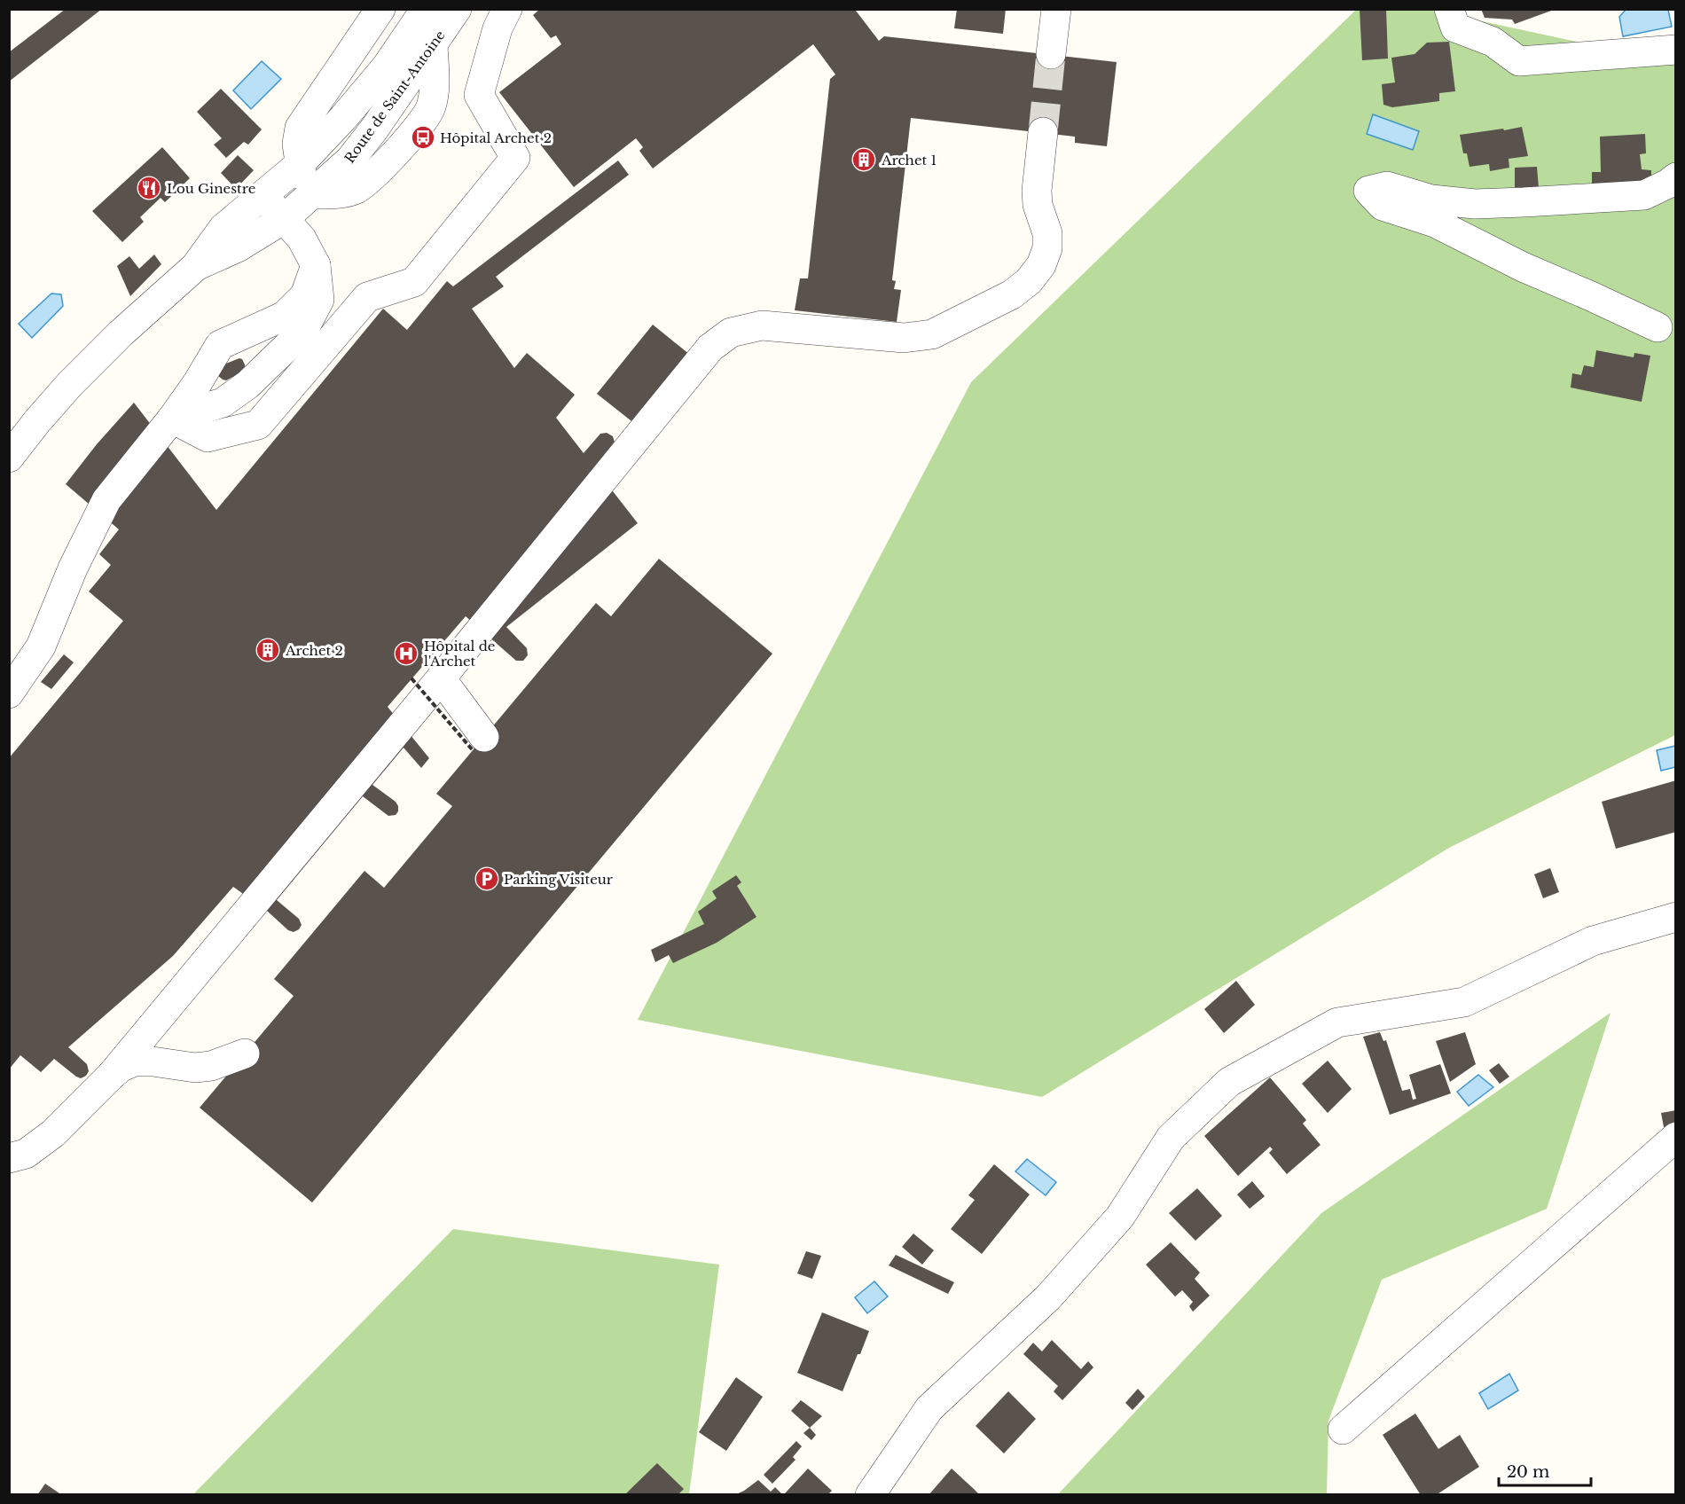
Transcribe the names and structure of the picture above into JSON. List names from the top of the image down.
{
  "streets": {
    "street": ["Route de Saint-Antoine"]
  },
  "places": {
    "bus stop": ["Hôpital Archet 2"],
    "building": ["Archet 1", "Archet 2"],
    "restaurant": ["Lou Ginestre"],
    "hospital": ["Hôpital de l'Archet"],
    "parking": ["Parking Visiteur"]
  },
  "scale_bar": "20 m"
}
